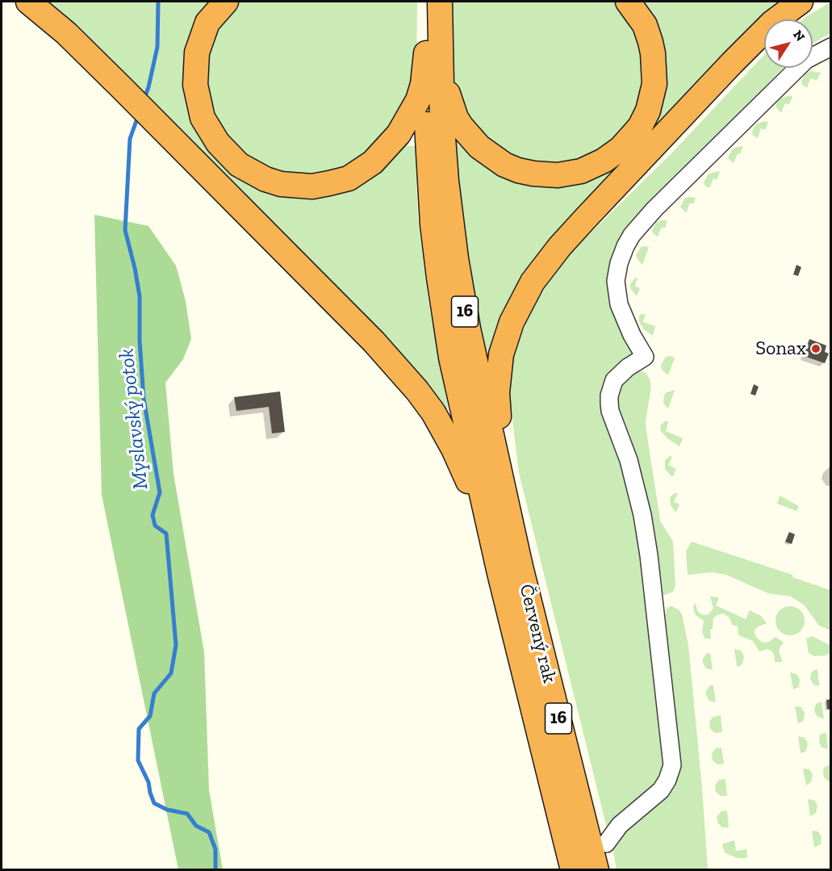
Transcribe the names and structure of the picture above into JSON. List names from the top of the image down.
{
  "streets": {
    "highway": ["16", "Červený rak"]
  },
  "crossings": [
    ["16", "Červený rak"]
  ],
  "water": ["Myslavský potok"],
  "places": ["Sonax"],
  "north": "top right"
}
